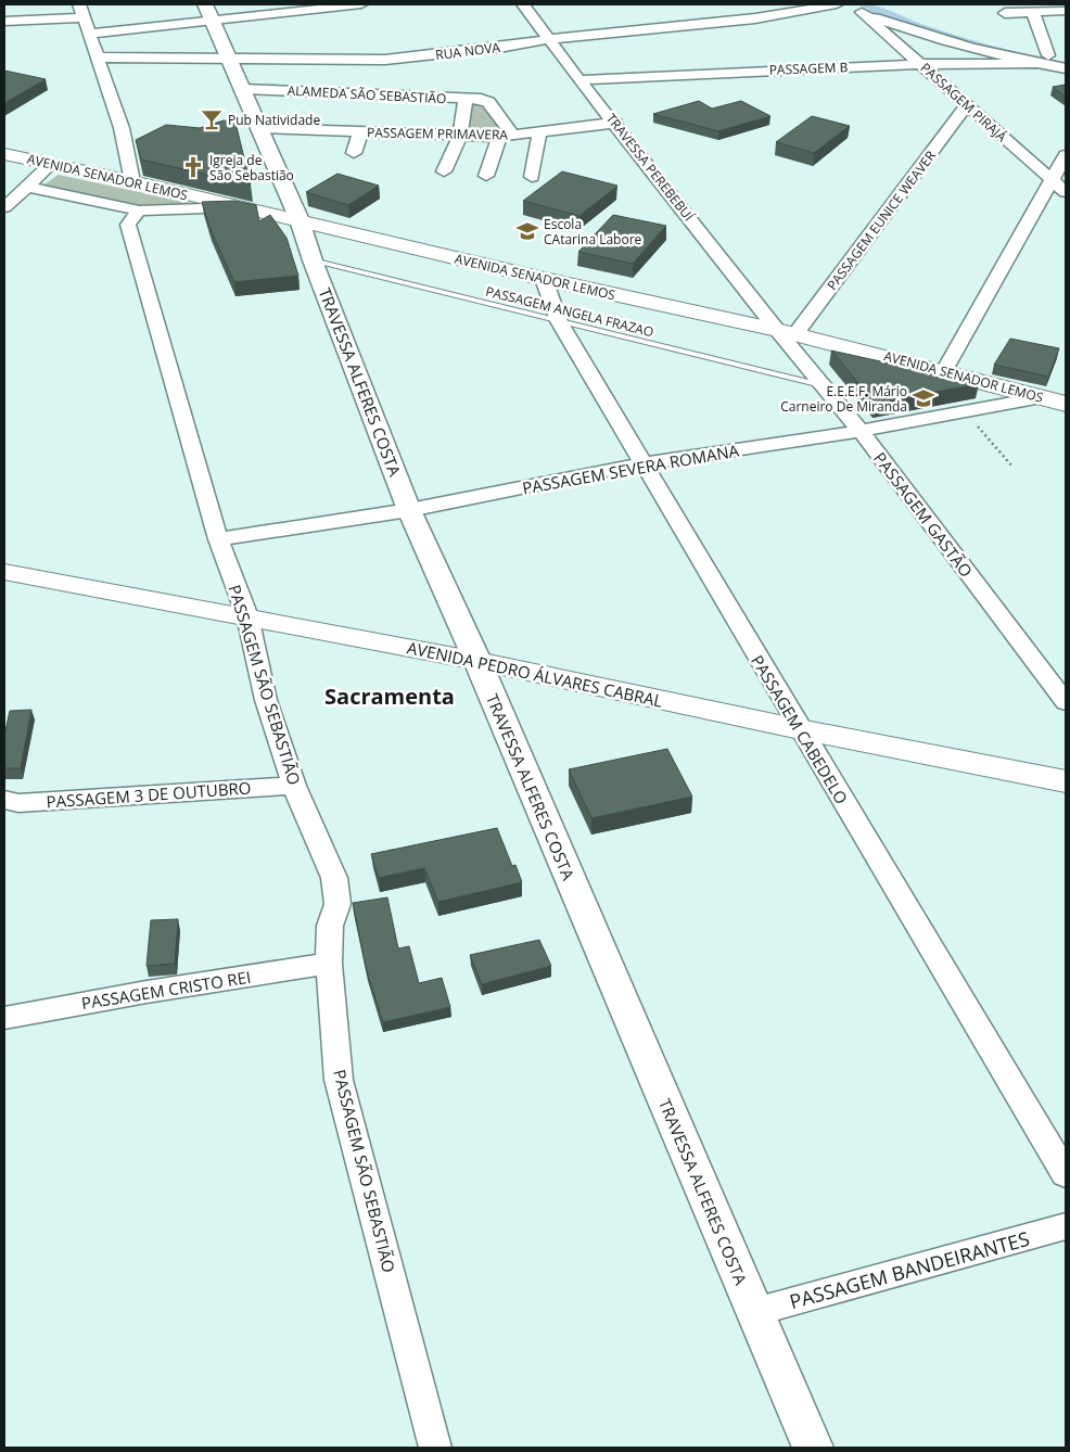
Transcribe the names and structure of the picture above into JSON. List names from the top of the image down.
{
  "streets": {
    "main road": ["AVENIDA SENADOR LEMOS", "AVENIDA PEDRO ÁLVARES CABRAL"],
    "street": [
      "RUA NOVA",
      "PASSAGEM B",
      "ALAMEDA SÃO SEBASTIÃO",
      "PASSAGEM PIRAJÁ",
      "PASSAGEM PRIMAVERA",
      "TRAVESSA PEREBEBUÍ",
      "PASSAGEM EUNICE WEAVER",
      "TRAVESSA ALFERES COSTA",
      "PASSAGEM SEVERA ROMANA",
      "PASSAGEM GASTÃO",
      "PASSAGEM SÃO SEBASTIÃO",
      "PASSAGEM CABEDELO",
      "PASSAGEM 3 DE OUTUBRO",
      "PASSAGEM CRISTO REI",
      "PASSAGEM BANDEIRANTES"
    ],
    "lane": ["PASSAGEM ANGELA FRAZAO"]
  },
  "crossings": [
    ["RUA NOVA", "TRAVESSA PEREBEBUÍ"],
    ["RUA NOVA", "TRAVESSA ALFERES COSTA"],
    ["PASSAGEM B", "PASSAGEM PIRAJÁ"],
    ["PASSAGEM B", "TRAVESSA PEREBEBUÍ"],
    ["ALAMEDA SÃO SEBASTIÃO", "PASSAGEM PRIMAVERA"],
    ["ALAMEDA SÃO SEBASTIÃO", "TRAVESSA ALFERES COSTA"],
    ["PASSAGEM PIRAJÁ", "PASSAGEM EUNICE WEAVER"],
    ["PASSAGEM PRIMAVERA", "TRAVESSA PEREBEBUÍ"],
    ["PASSAGEM PRIMAVERA", "TRAVESSA ALFERES COSTA"],
    ["TRAVESSA PEREBEBUÍ", "AVENIDA SENADOR LEMOS"],
    ["TRAVESSA PEREBEBUÍ", "PASSAGEM EUNICE WEAVER"],
    ["TRAVESSA PEREBEBUÍ", "PASSAGEM GASTÃO"],
    ["AVENIDA SENADOR LEMOS", "PASSAGEM EUNICE WEAVER"],
    ["AVENIDA SENADOR LEMOS", "TRAVESSA ALFERES COSTA"],
    ["AVENIDA SENADOR LEMOS", "PASSAGEM SEVERA ROMANA"],
    ["AVENIDA SENADOR LEMOS", "PASSAGEM GASTÃO"],
    ["AVENIDA SENADOR LEMOS", "PASSAGEM CABEDELO"],
    ["PASSAGEM EUNICE WEAVER", "PASSAGEM GASTÃO"],
    ["PASSAGEM ANGELA FRAZAO", "TRAVESSA ALFERES COSTA"],
    ["PASSAGEM ANGELA FRAZAO", "PASSAGEM GASTÃO"],
    ["PASSAGEM ANGELA FRAZAO", "PASSAGEM CABEDELO"],
    ["TRAVESSA ALFERES COSTA", "PASSAGEM SEVERA ROMANA"],
    ["TRAVESSA ALFERES COSTA", "AVENIDA PEDRO ÁLVARES CABRAL"],
    ["TRAVESSA ALFERES COSTA", "PASSAGEM BANDEIRANTES"],
    ["PASSAGEM SEVERA ROMANA", "PASSAGEM GASTÃO"],
    ["PASSAGEM SEVERA ROMANA", "PASSAGEM SÃO SEBASTIÃO"],
    ["PASSAGEM SEVERA ROMANA", "PASSAGEM CABEDELO"],
    ["AVENIDA PEDRO ÁLVARES CABRAL", "PASSAGEM SÃO SEBASTIÃO"],
    ["AVENIDA PEDRO ÁLVARES CABRAL", "PASSAGEM CABEDELO"],
    ["PASSAGEM SÃO SEBASTIÃO", "PASSAGEM 3 DE OUTUBRO"],
    ["PASSAGEM SÃO SEBASTIÃO", "PASSAGEM CRISTO REI"]
  ],
  "districts": ["Sacramenta"],
  "places": {
    "bar": ["Pub Natividade"],
    "church": ["Igreja de São Sebastião"],
    "school or university": ["Escola CAtarina Labore", "E.E.E.F. Mário Carneiro De Miranda"]
  }
}
